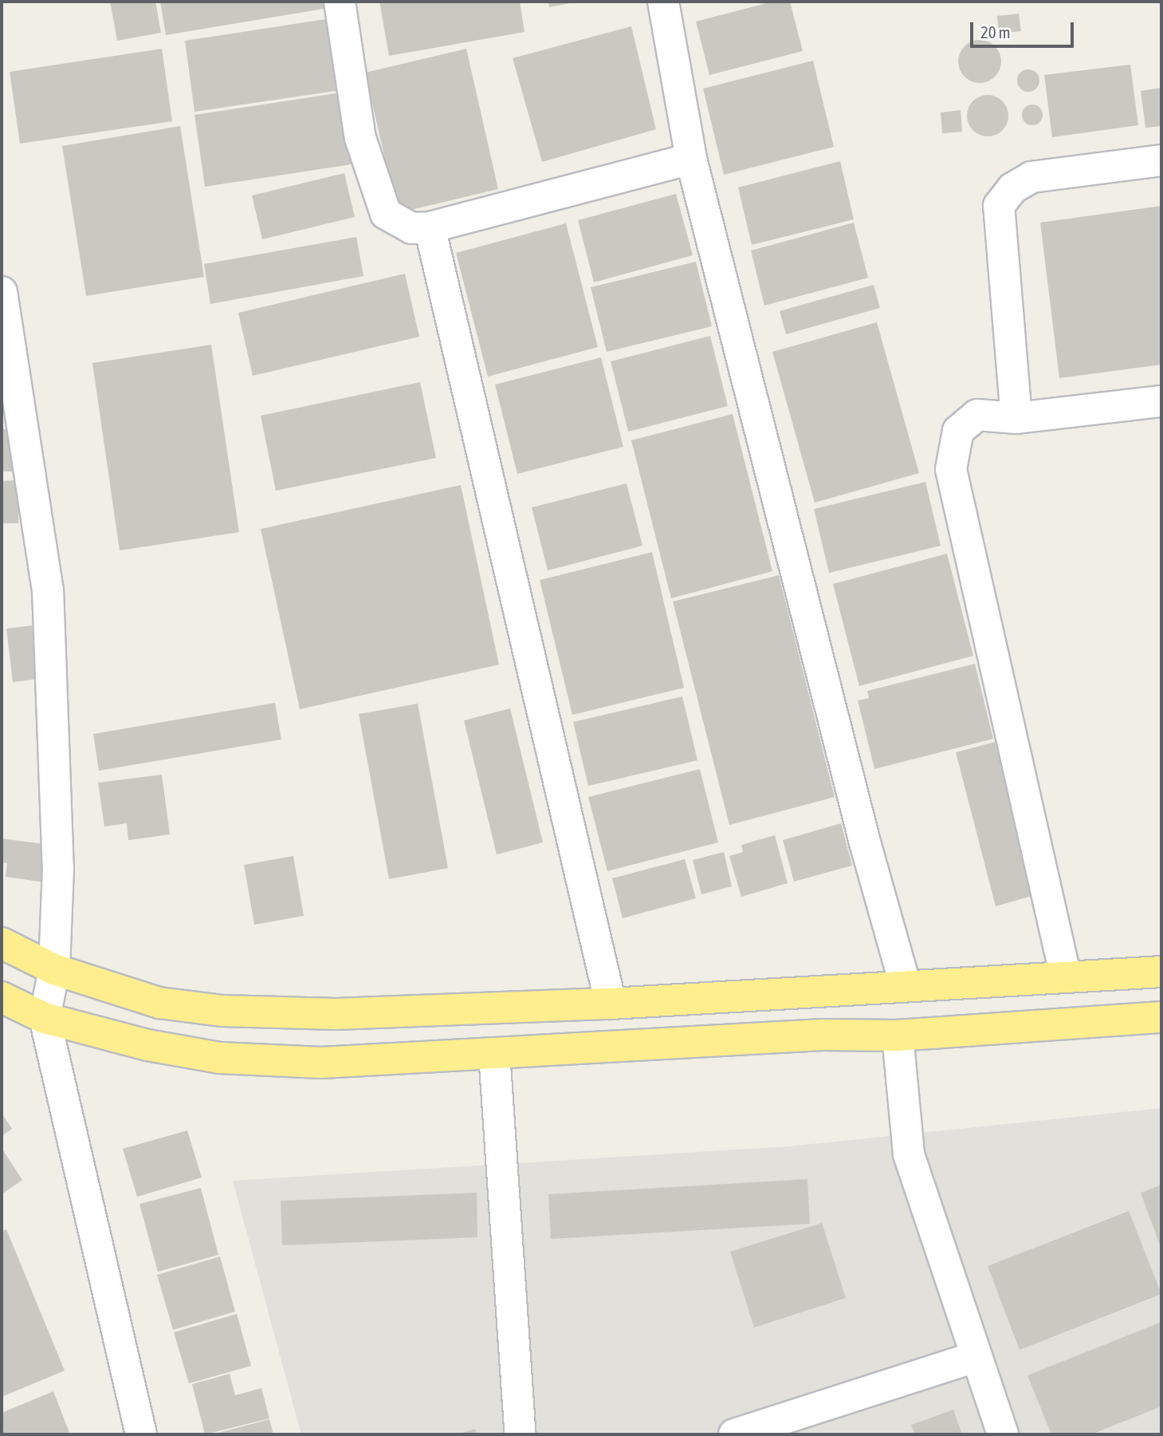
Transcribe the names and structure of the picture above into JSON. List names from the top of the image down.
{
  "scale_bar": "20 m"
}
